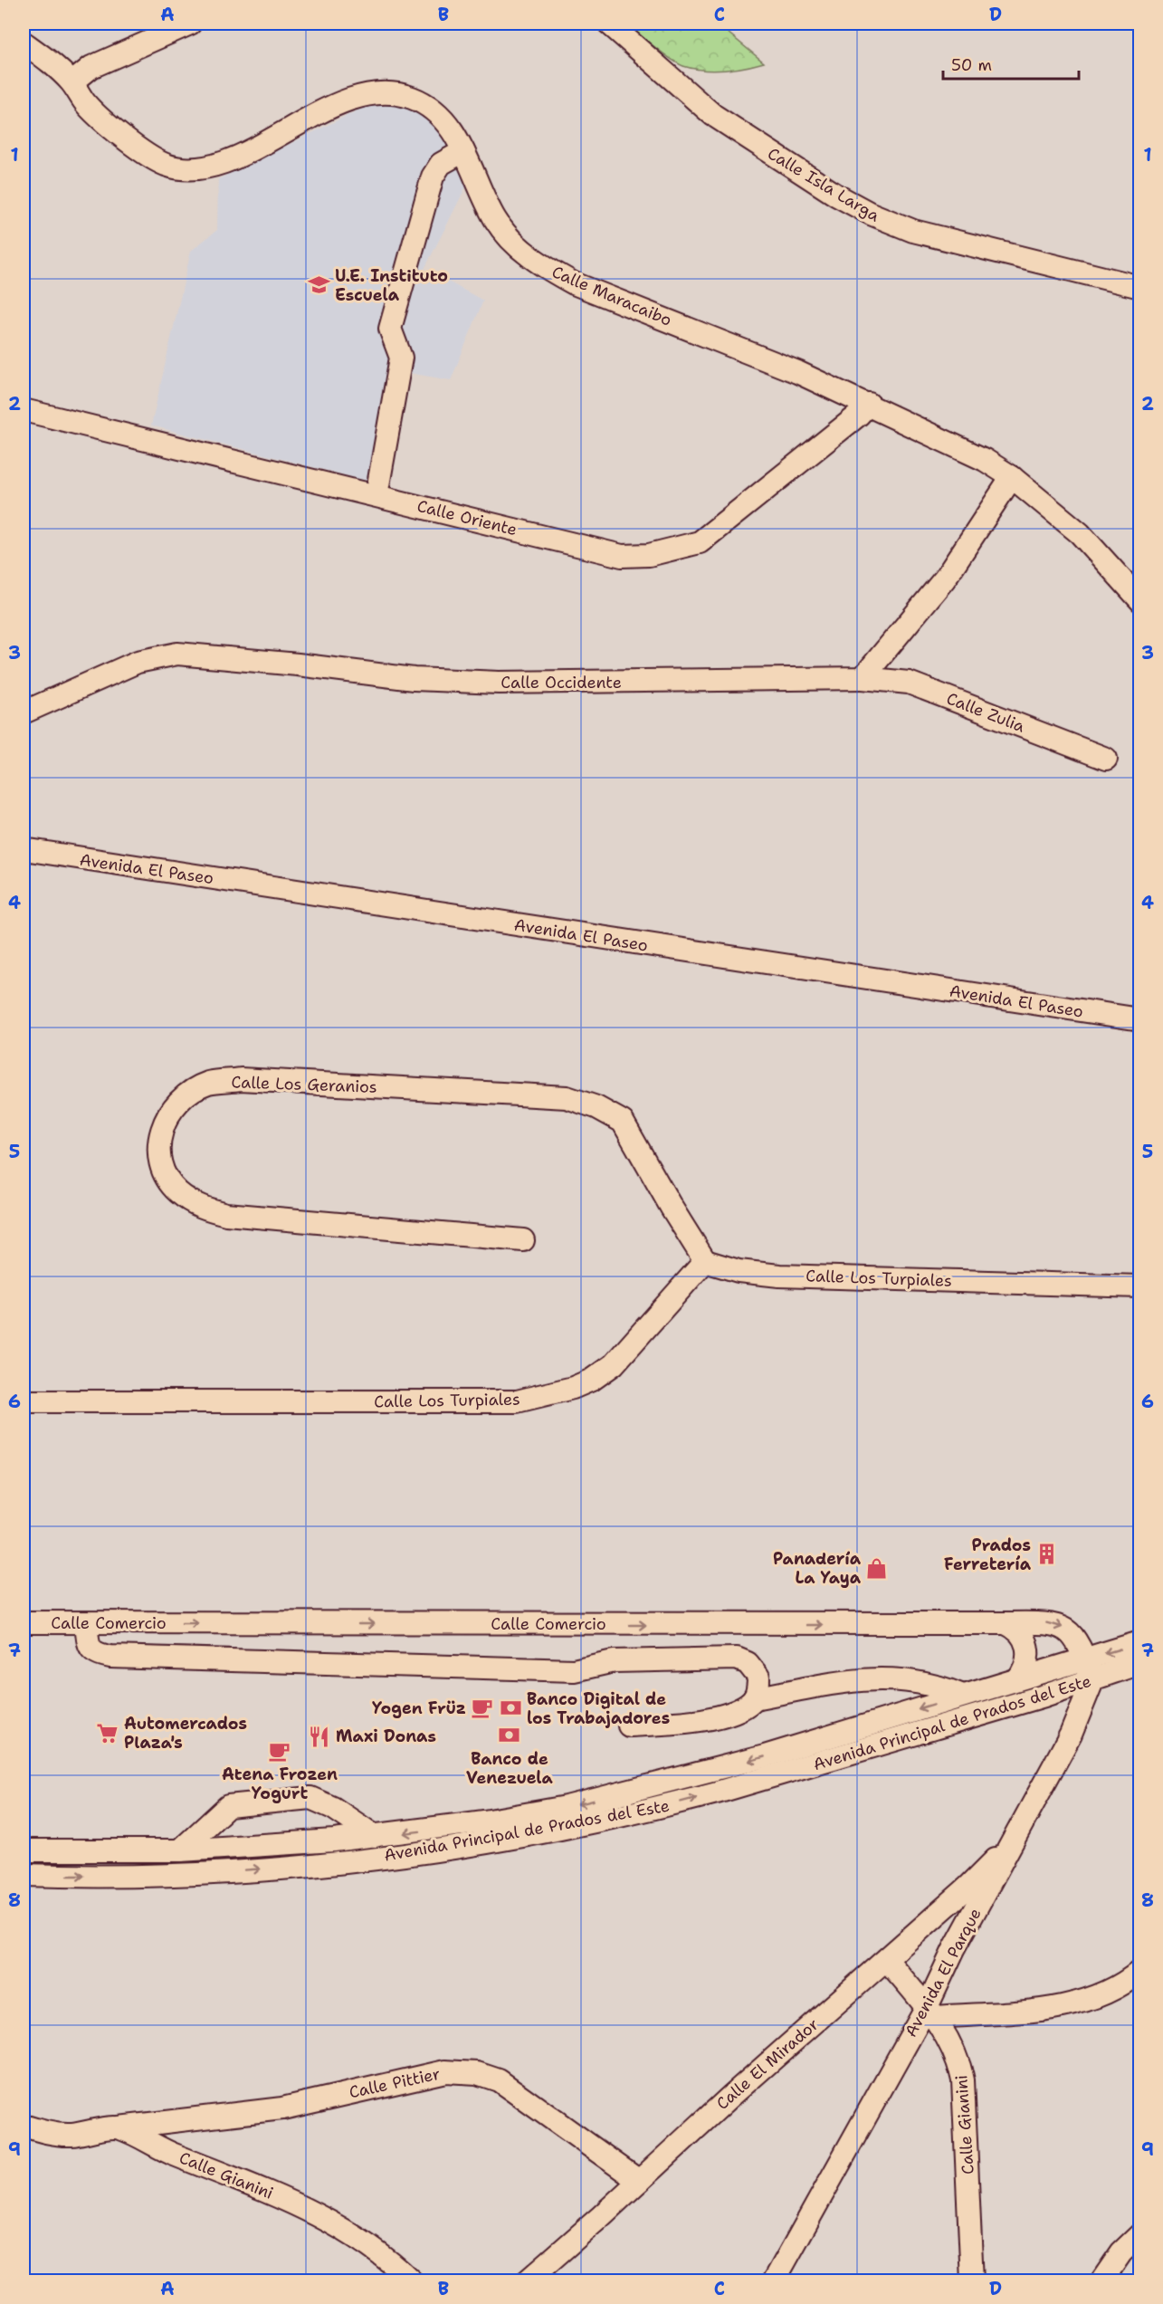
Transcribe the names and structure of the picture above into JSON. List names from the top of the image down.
{
  "streets": {
    "street": [
      "Calle Isla Larga",
      "Calle Maracaibo",
      "Calle Oriente",
      "Calle Occidente",
      "Calle Zulia",
      "Avenida El Paseo",
      "Calle Los Geranios",
      "Calle Los Turpiales",
      "Calle Comercio",
      "Avenida Principal de Prados del Este",
      "Avenida El Parque",
      "Calle El Mirador",
      "Calle Pittier",
      "Calle Gianini"
    ]
  },
  "crossings": [
    ["Calle Maracaibo", "Calle Oriente"],
    ["Calle Occidente", "Calle Zulia"],
    ["Calle Los Geranios", "Calle Los Turpiales"],
    ["Calle Comercio", "Avenida Principal de Prados del Este"],
    ["Avenida Principal de Prados del Este", "Avenida El Parque"],
    ["Avenida El Parque", "Calle El Mirador"],
    ["Avenida El Parque", "Calle Gianini"],
    ["Calle El Mirador", "Calle Pittier"],
    ["Calle El Mirador", "Calle Gianini"],
    ["Calle Pittier", "Calle Gianini"]
  ],
  "places": {
    "school or university": ["U.E. Instituto Escuela"],
    "building": ["Prados Ferretería"],
    "shop": ["Panadería La Yaya"],
    "cafe": ["Yogen Früz", "Atena Frozen Yogurt"],
    "bank": ["Banco Digital de los Trabajadores", "Banco de Venezuela"],
    "supermarket": ["Automercados Plaza's"],
    "restaurant": ["Maxi Donas"]
  },
  "scale_bar": "50 m",
  "grid": {
    "columns": [
      "A",
      "B",
      "C",
      "D"
    ],
    "rows": [
      "1",
      "2",
      "3",
      "4",
      "5",
      "6",
      "7",
      "8",
      "9"
    ]
  }
}
